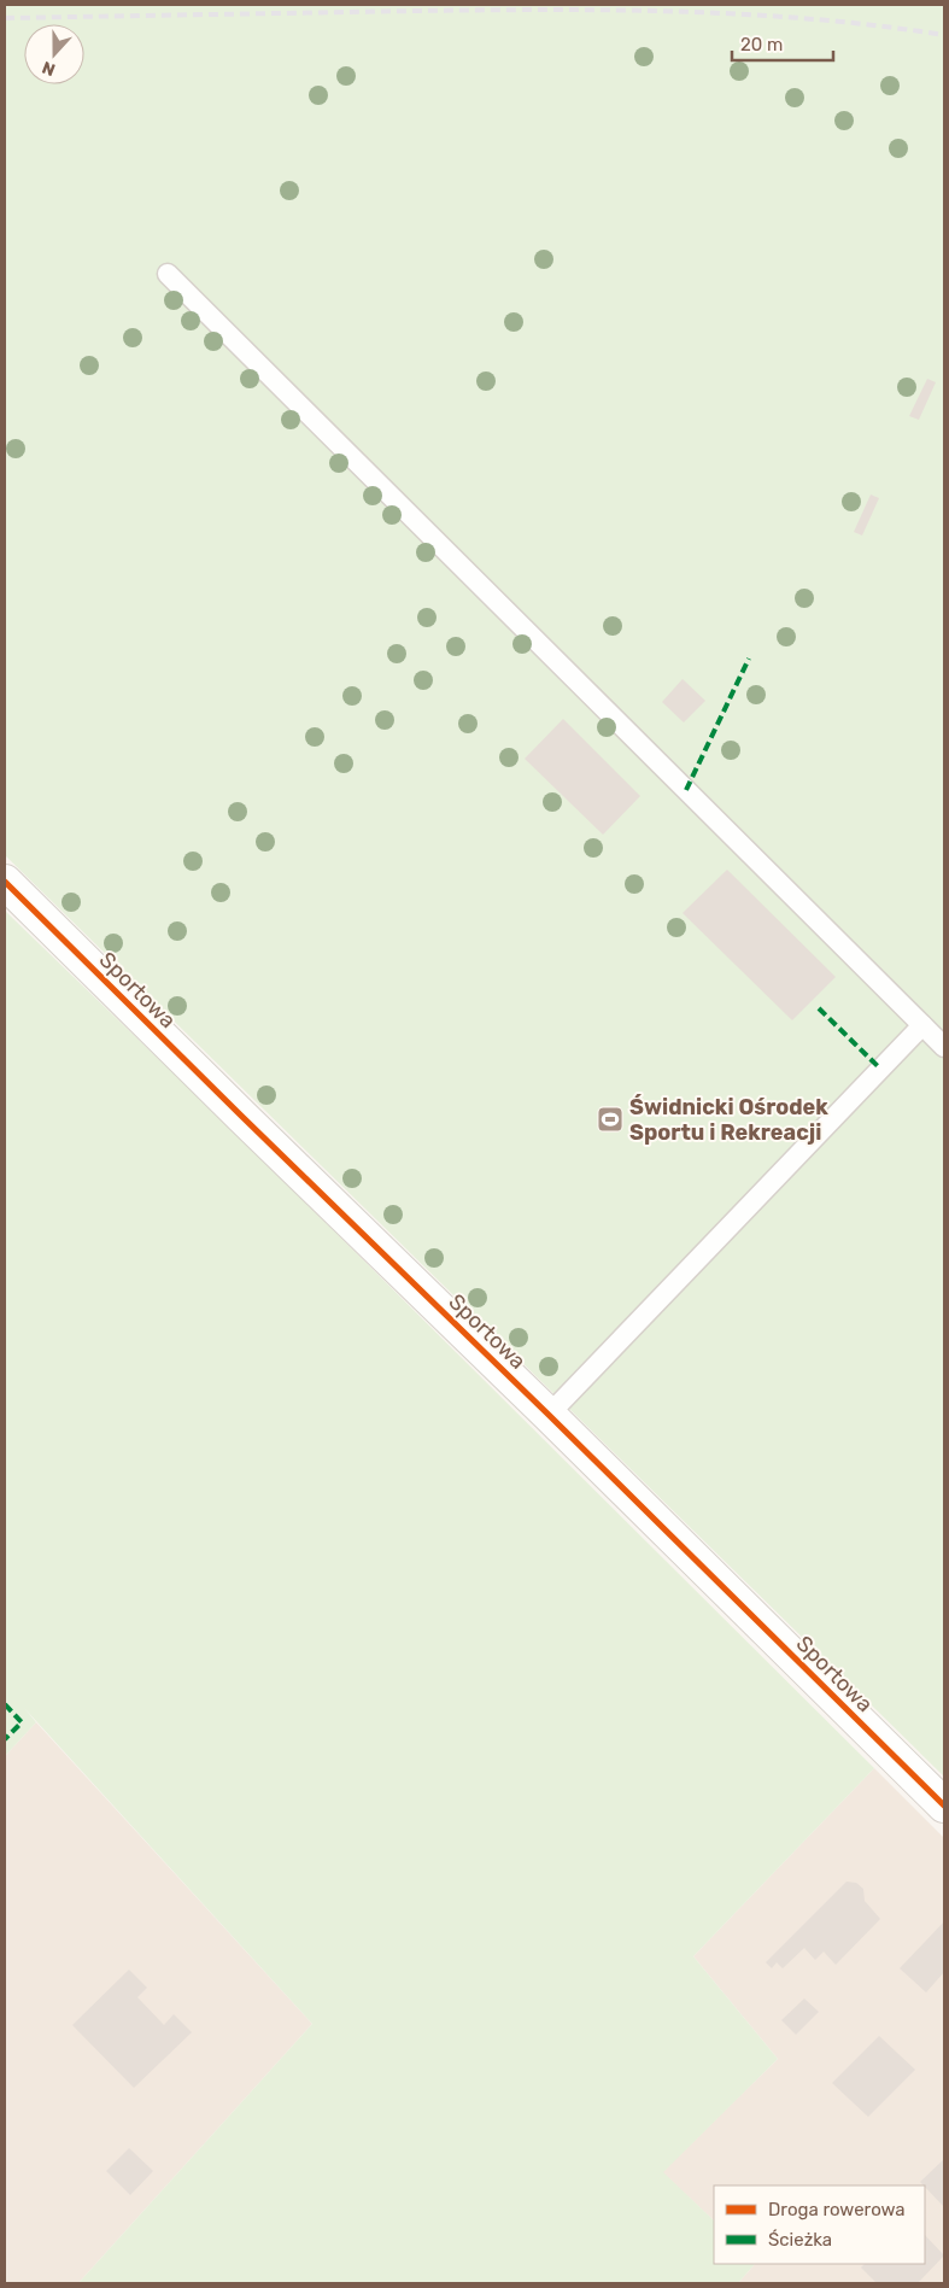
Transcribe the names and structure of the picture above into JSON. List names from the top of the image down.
{
  "streets": {
    "street": ["Sportowa"]
  },
  "places": {
    "sports": ["Świdnicki Ośrodek Sportu i Rekreacji"]
  },
  "legend": ["Droga rowerowa", "Ścieżka"],
  "scale_bar": "20 m",
  "north": "bottom"
}
